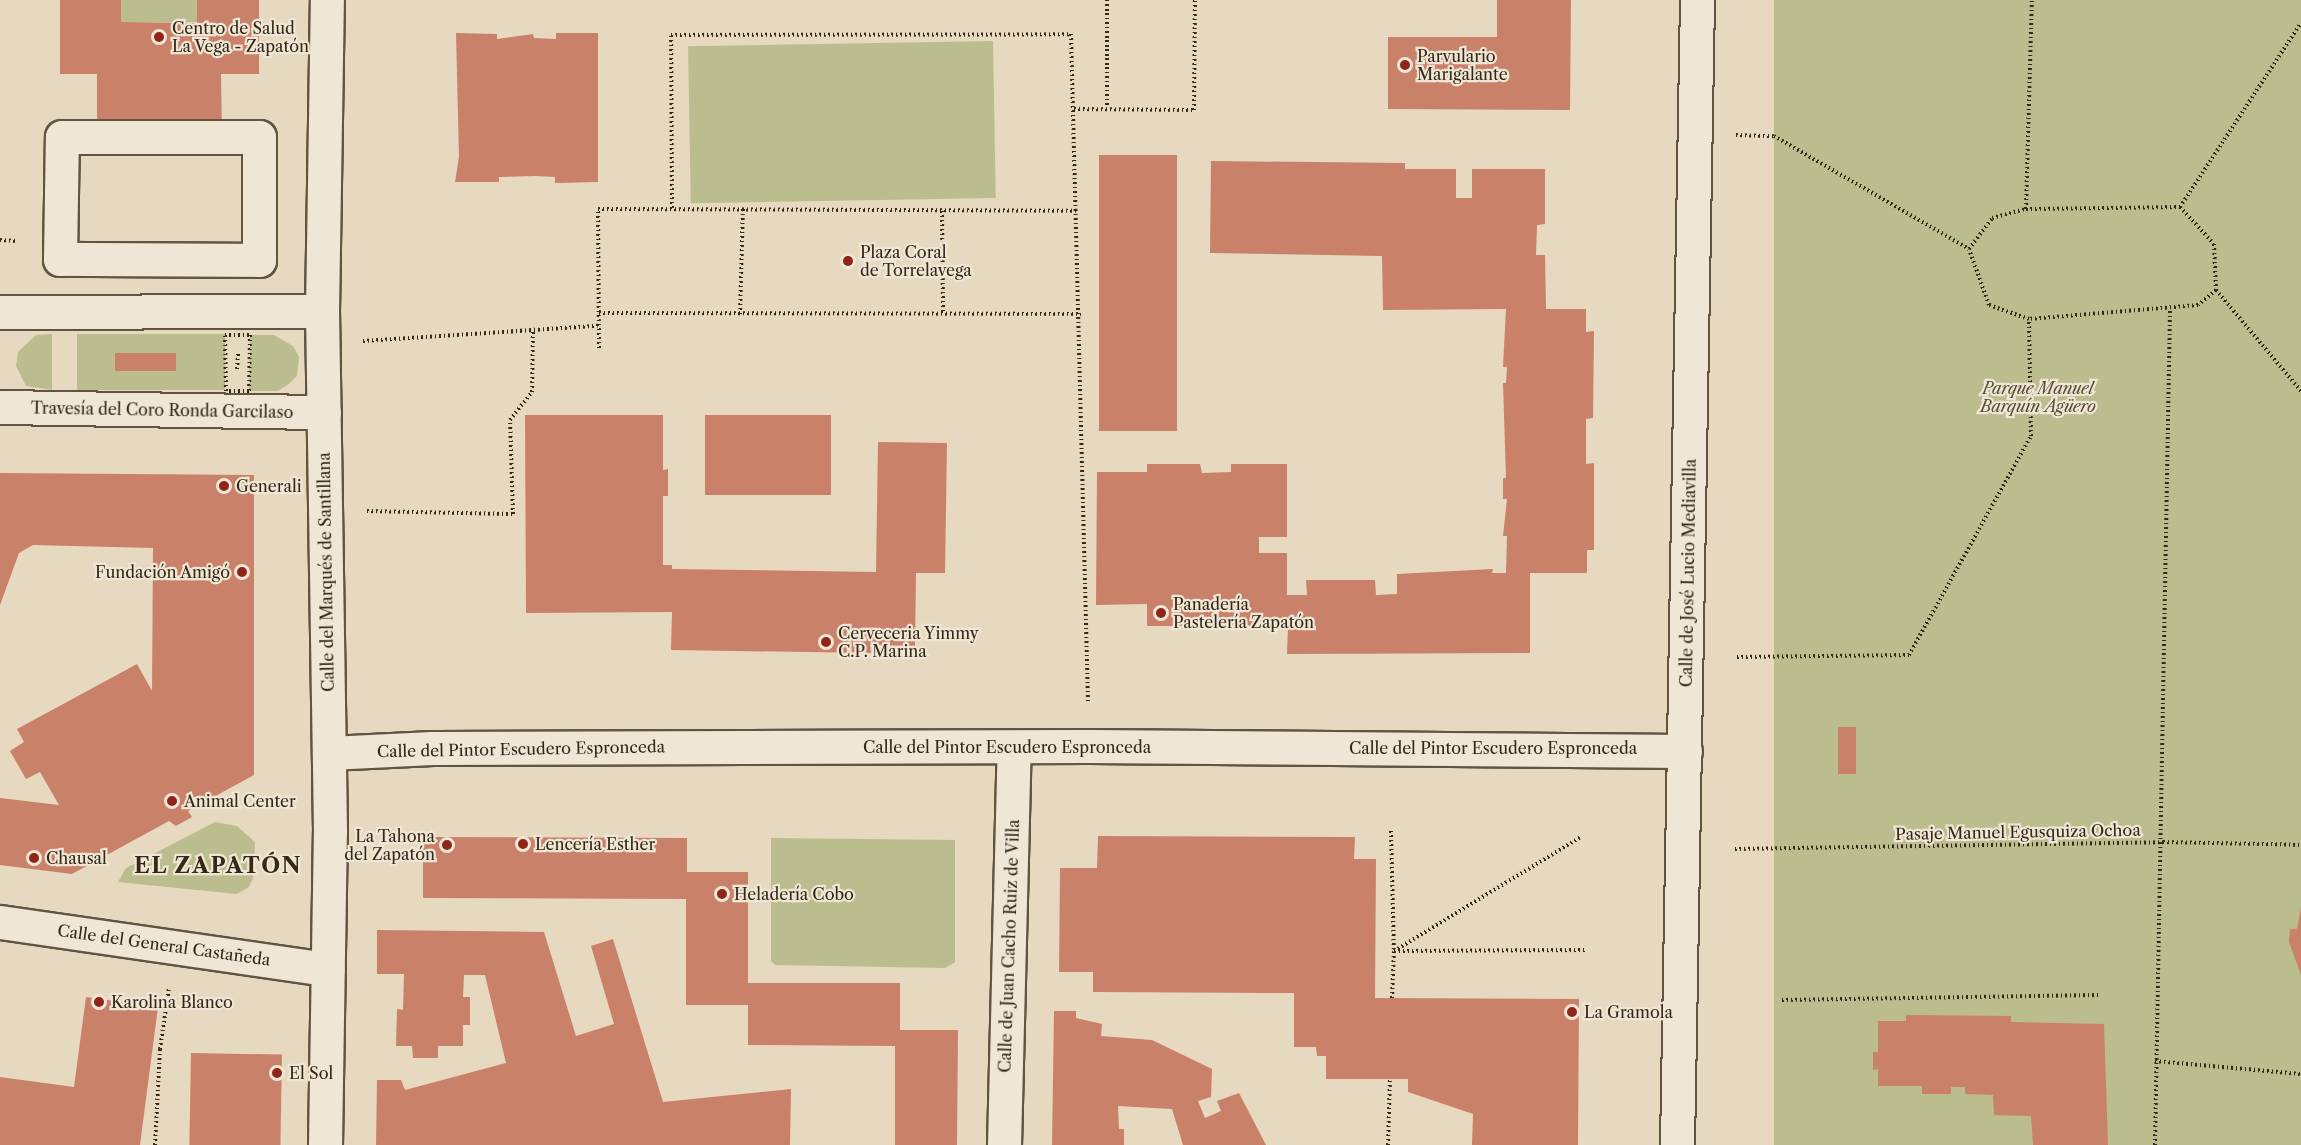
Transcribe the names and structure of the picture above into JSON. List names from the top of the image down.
{
  "streets": {
    "street": [
      "Travesía del Coro Ronda Garcilaso",
      "Calle del Marqués de Santillana",
      "Calle de José Lucio Mediavilla",
      "Calle del Pintor Escudero Espronceda",
      "Calle del General Castañeda",
      "Calle de Juan Cacho Ruiz de Villa"
    ],
    "path": ["Pasaje Manuel Egusquiza Ochoa"]
  },
  "crossings": [
    ["Travesía del Coro Ronda Garcilaso", "Calle del Marqués de Santillana"],
    ["Calle del Marqués de Santillana", "Calle del Pintor Escudero Espronceda"],
    ["Calle del Marqués de Santillana", "Calle del General Castañeda"],
    ["Calle de José Lucio Mediavilla", "Calle del Pintor Escudero Espronceda"],
    ["Calle del Pintor Escudero Espronceda", "Calle de Juan Cacho Ruiz de Villa"]
  ],
  "districts": ["EL ZAPATÓN"],
  "parks": ["Parque Manuel Barquín Agüero"],
  "places": [
    "Centro de Salud La Vega - Zapatón",
    "Parvulario Marigalante",
    "Plaza Coral de Torrelavega",
    "Generali",
    "Fundación Amigó",
    "Panadería Pastelería Zapatón",
    "Cerveceria Yimmy C.P. Marina",
    "Animal Center",
    "Lencería Esther",
    "La Tahona del Zapatón",
    "Chausal",
    "Heladería Cobo",
    "Karolina Blanco",
    "La Gramola",
    "El Sol"
  ]
}
